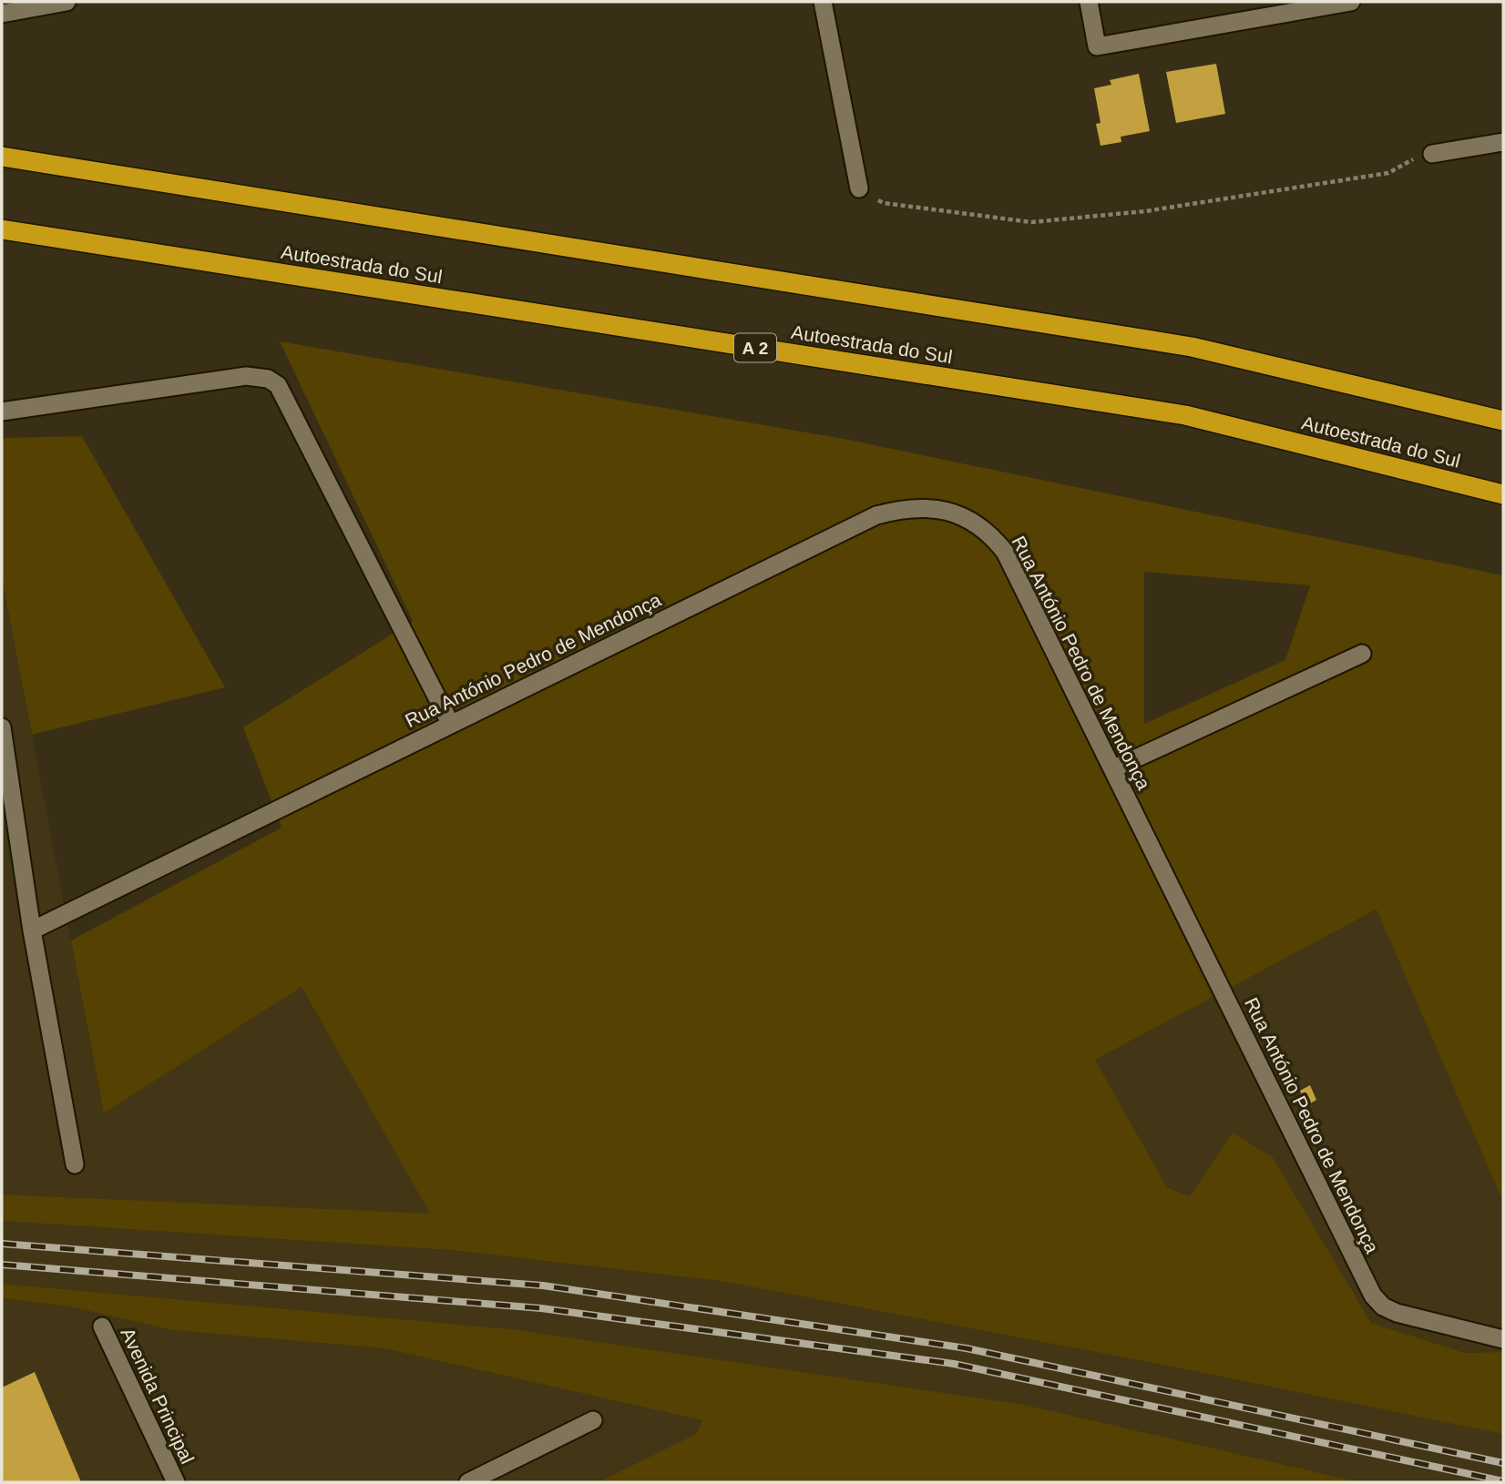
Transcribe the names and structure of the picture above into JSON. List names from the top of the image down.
{
  "streets": {
    "highway": ["Autoestrada do Sul", "A 2"],
    "street": ["Rua António Pedro de Mendonça", "Avenida Principal"]
  }
}
